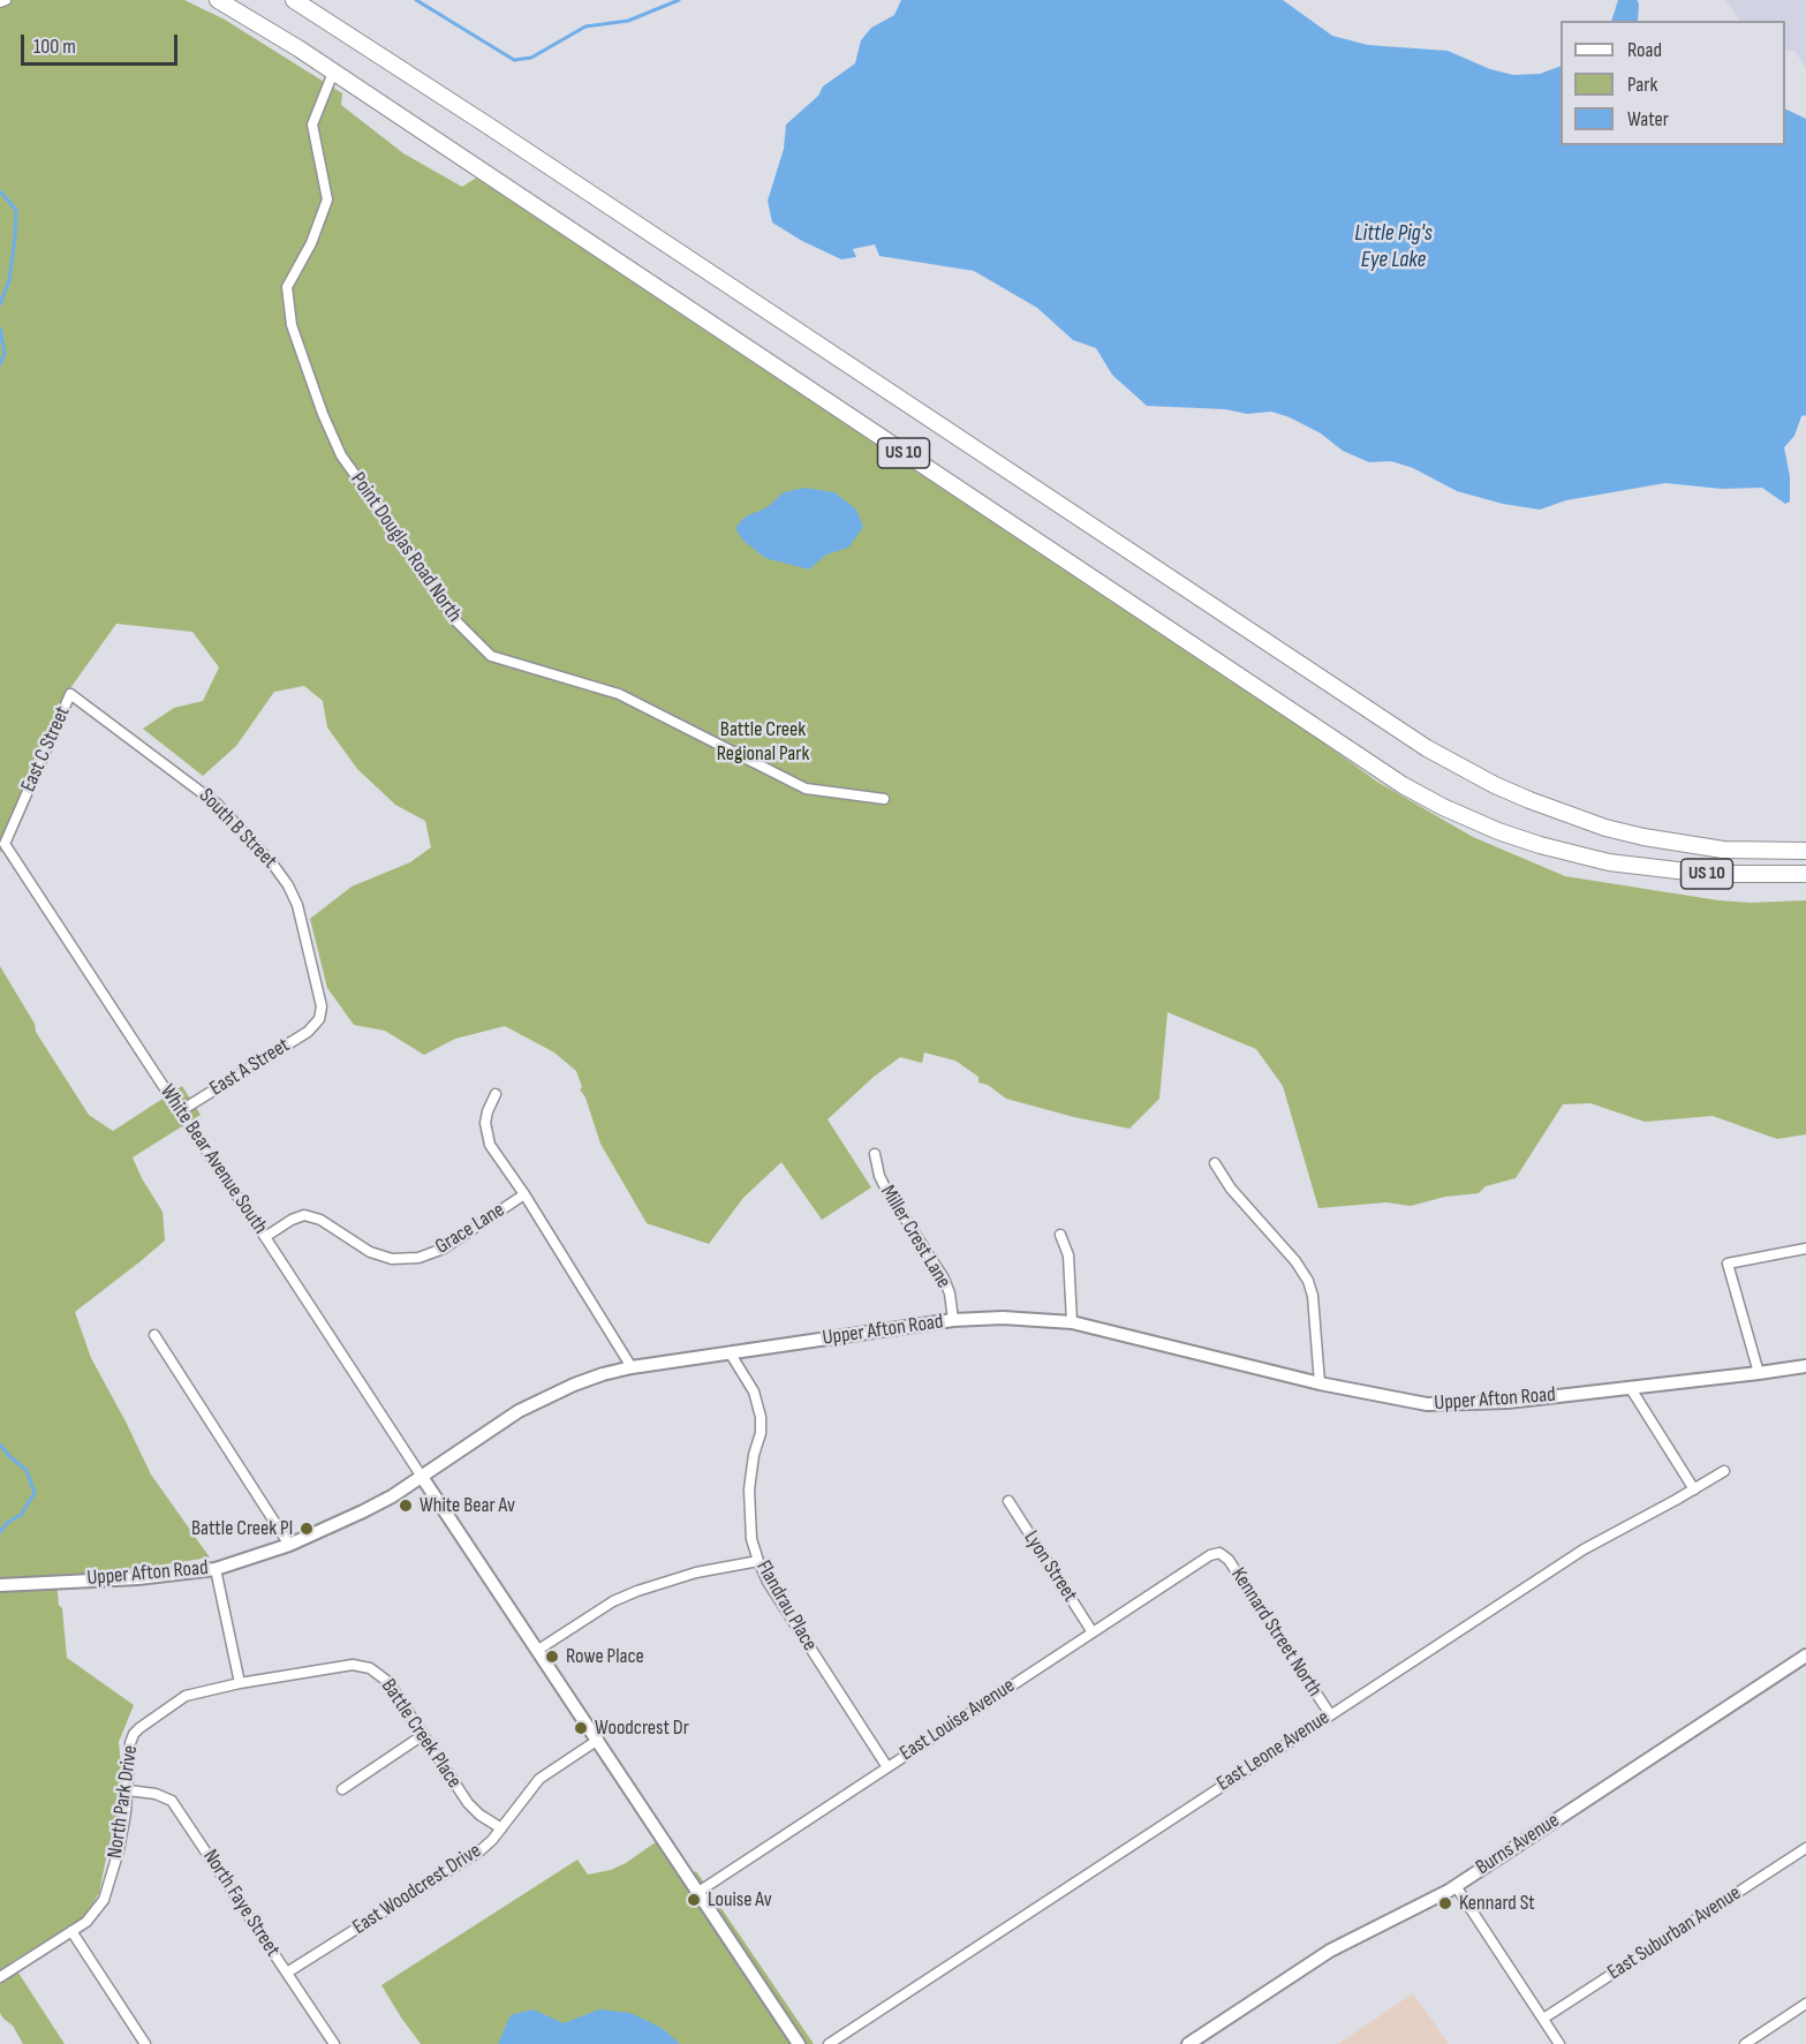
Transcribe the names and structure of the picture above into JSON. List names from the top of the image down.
{
  "streets": {
    "highway": ["US 10"],
    "street": [
      "Point Douglas Road North",
      "East C Street",
      "South B Street",
      "East A Street",
      "White Bear Avenue South",
      "Grace Lane",
      "Miller Crest Lane",
      "Upper Afton Road",
      "Lyon Street",
      "Flandrau Place",
      "Kennard Street North",
      "East Louise Avenue",
      "Battle Creek Place",
      "East Leone Avenue",
      "North Park Drive",
      "Burns Avenue",
      "East Woodcrest Drive",
      "North Faye Street",
      "East Suburban Avenue"
    ]
  },
  "crossings": [
    ["US 10", "Point Douglas Road North"],
    ["East C Street", "South B Street"],
    ["East C Street", "White Bear Avenue South"],
    ["South B Street", "East A Street"],
    ["East A Street", "White Bear Avenue South"],
    ["White Bear Avenue South", "Grace Lane"],
    ["White Bear Avenue South", "Upper Afton Road"],
    ["Miller Crest Lane", "Upper Afton Road"],
    ["Upper Afton Road", "Flandrau Place"],
    ["Lyon Street", "East Louise Avenue"],
    ["Flandrau Place", "East Louise Avenue"],
    ["Kennard Street North", "East Louise Avenue"],
    ["Kennard Street North", "East Leone Avenue"],
    ["Battle Creek Place", "North Park Drive"],
    ["Battle Creek Place", "East Woodcrest Drive"],
    ["North Park Drive", "North Faye Street"],
    ["East Woodcrest Drive", "North Faye Street"]
  ],
  "water": ["Little Pig's Eye Lake"],
  "parks": ["Battle Creek Regional Park"],
  "places": [
    "White Bear Av",
    "Battle Creek Pl",
    "Rowe Place",
    "Woodcrest Dr",
    "Louise Av",
    "Kennard St"
  ],
  "legend": ["Road", "Park", "Water"],
  "scale_bar": "100 m"
}
